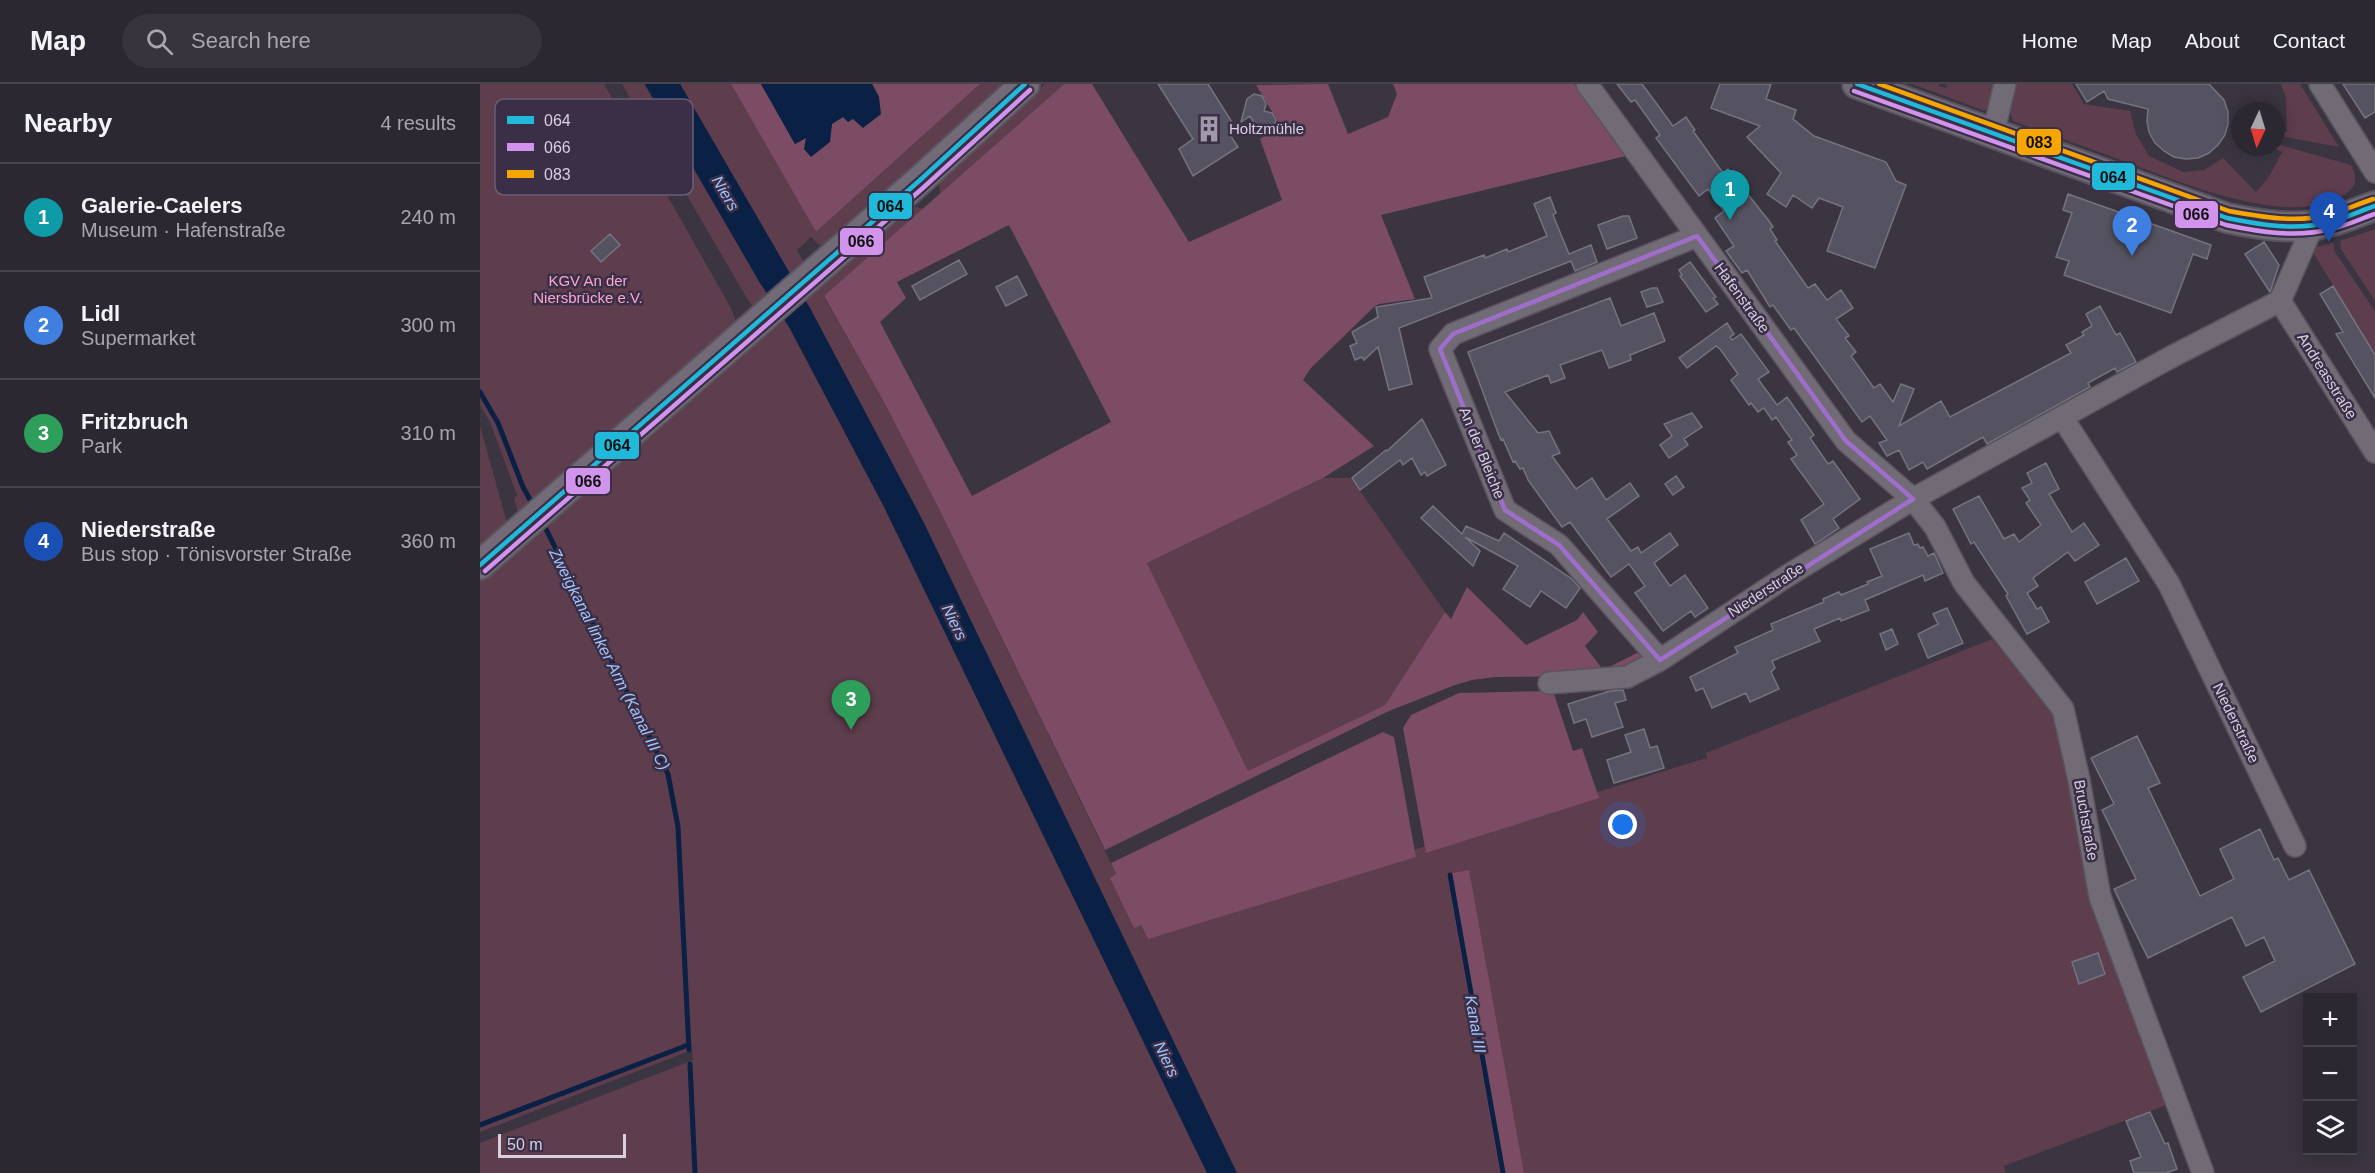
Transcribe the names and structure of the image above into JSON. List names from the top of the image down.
{
  "streets": {
    "street": [
      "Hafenstraße",
      "Andreasstraße",
      "An der Bleiche",
      "Niederstraße",
      "Bruchstraße"
    ]
  },
  "crossings": [
    ["Hafenstraße", "An der Bleiche"],
    ["Hafenstraße", "Niederstraße"],
    ["Hafenstraße", "Bruchstraße"],
    ["Andreasstraße", "Niederstraße"],
    ["An der Bleiche", "Niederstraße"],
    ["Niederstraße", "Bruchstraße"]
  ],
  "water": ["Niers", "Zweigkanal linker Arm (Kanal III C)", "Kanal III"],
  "parks": ["KGV An der Niersbrücke e.V."],
  "places": {
    "building": ["Holtzmühle"]
  },
  "lines": ["transit line 064", "transit line 083", "transit line 066"],
  "legend": ["064", "066", "083"],
  "scale_bar": "50 m",
  "north": "bottom",
  "page": {
    "header": "Map",
    "search": "Search here",
    "nav": [
      "Home",
      "Map",
      "About",
      "Contact"
    ],
    "heading": ["Nearby", "4 results"],
    "list": [
      {
        "mark": "1",
        "name": "Galerie-Caelers",
        "note": "Museum · Hafenstraße",
        "value": "240 m"
      },
      {
        "mark": "2",
        "name": "Lidl",
        "note": "Supermarket",
        "value": "300 m"
      },
      {
        "mark": "3",
        "name": "Fritzbruch",
        "note": "Park",
        "value": "310 m"
      },
      {
        "mark": "4",
        "name": "Niederstraße",
        "note": "Bus stop · Tönisvorster Straße",
        "value": "360 m"
      }
    ],
    "pins": [
      "1",
      "4",
      "2",
      "3"
    ],
    "map_buttons": ["+", "−"],
    "scale": "50 m"
  }
}
